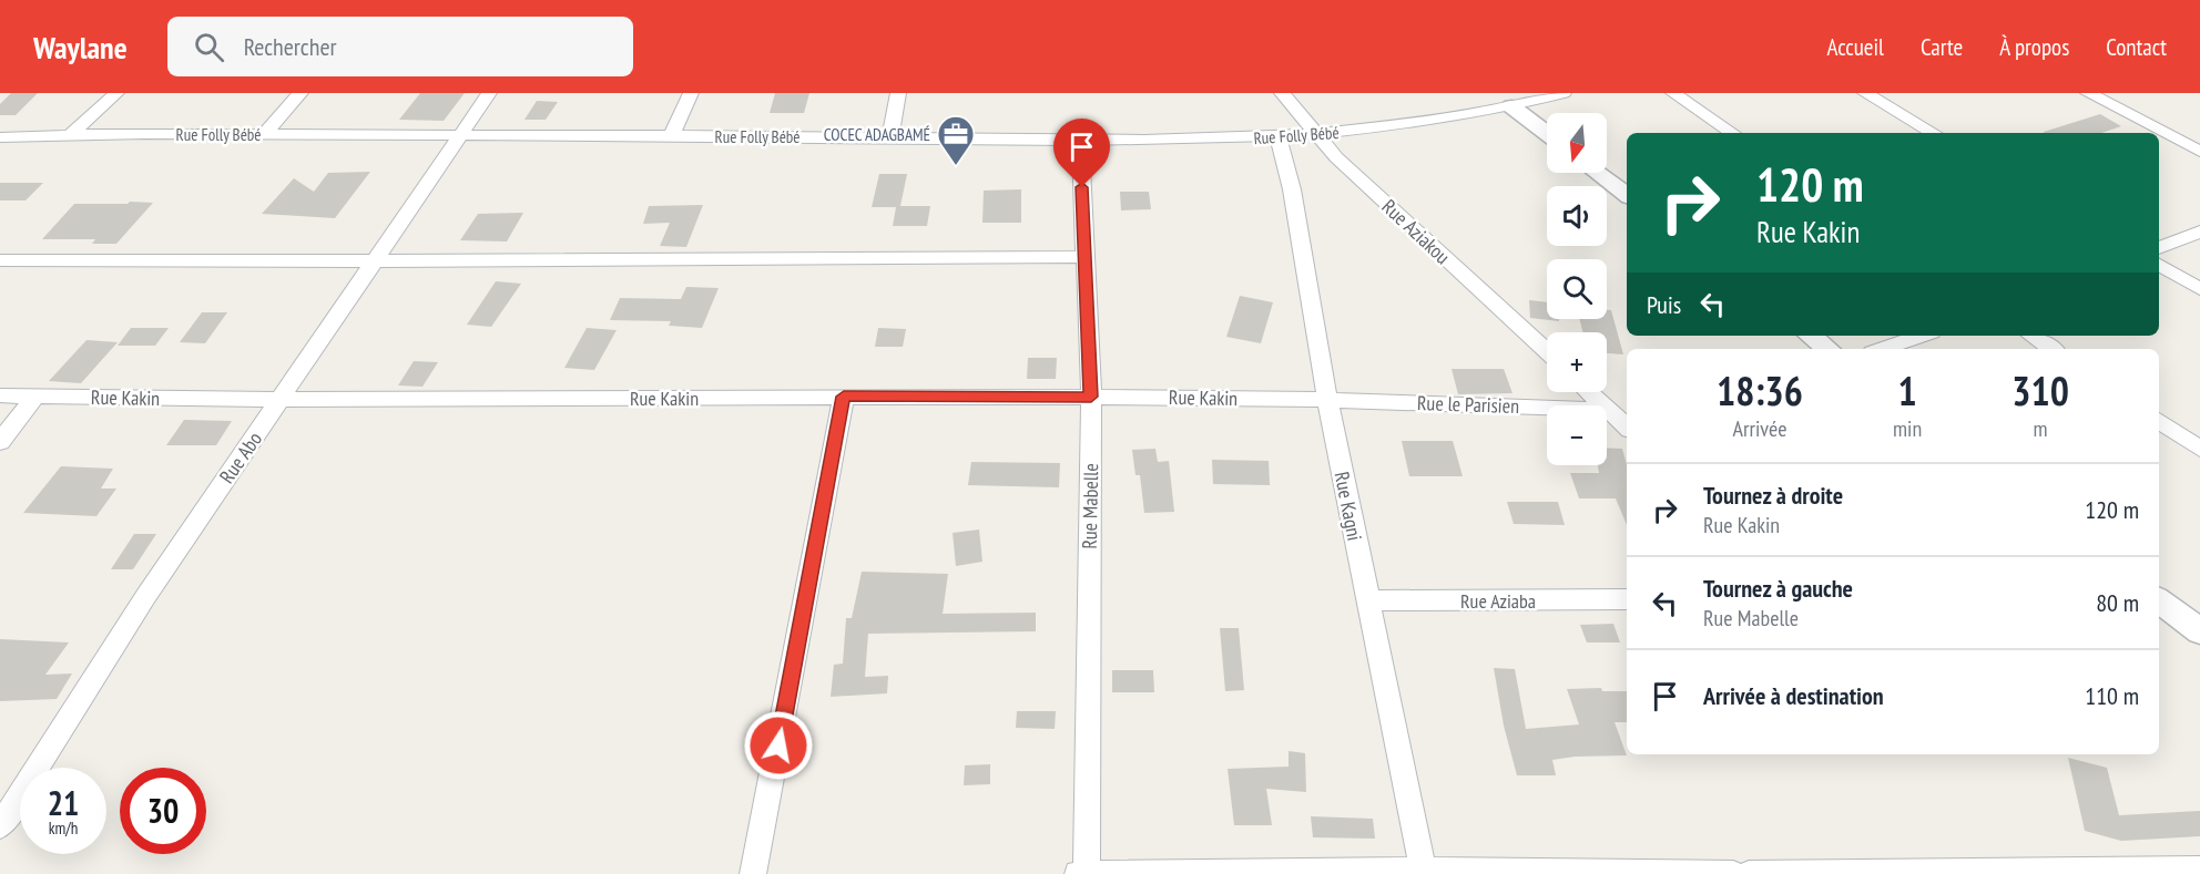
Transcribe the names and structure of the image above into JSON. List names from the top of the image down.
{
  "streets": {
    "street": [
      "Rue Folly Bébé",
      "Rue Aziakou",
      "Rue Kakin",
      "Rue le Parisien",
      "Rue Abo",
      "Rue Mabelle",
      "Rue Kagni",
      "Rue Aziaba"
    ]
  },
  "crossings": [
    ["Rue Folly Bébé", "Rue Aziakou"],
    ["Rue Folly Bébé", "Rue Abo"],
    ["Rue Folly Bébé", "Rue Mabelle"],
    ["Rue Folly Bébé", "Rue Kagni"],
    ["Rue Kakin", "Rue le Parisien"],
    ["Rue Kakin", "Rue Abo"],
    ["Rue Kakin", "Rue Mabelle"],
    ["Rue Kakin", "Rue Kagni"],
    ["Rue le Parisien", "Rue Kagni"],
    ["Rue Kagni", "Rue Aziaba"]
  ],
  "places": {
    "office": ["COCEC ADAGBAMÉ"]
  },
  "north": "bottom",
  "page": {
    "header": "Waylane",
    "search": "Rechercher",
    "nav": [
      "Accueil",
      "Carte",
      "À propos",
      "Contact"
    ],
    "map_buttons": ["+", "−"],
    "turn": ["120 m", "Rue Kakin"],
    "then": "Puis",
    "eta": [
      "18:36",
      "Arrivée",
      "1",
      "min",
      "310",
      "m"
    ],
    "list": [
      {
        "name": "Tournez à droite",
        "note": "Rue Kakin",
        "value": "120 m"
      },
      {
        "name": "Tournez à gauche",
        "note": "Rue Mabelle",
        "value": "80 m"
      },
      {
        "name": "Arrivée à destination",
        "value": "110 m"
      }
    ],
    "speed": "21 km/h",
    "limit": "30"
  }
}
